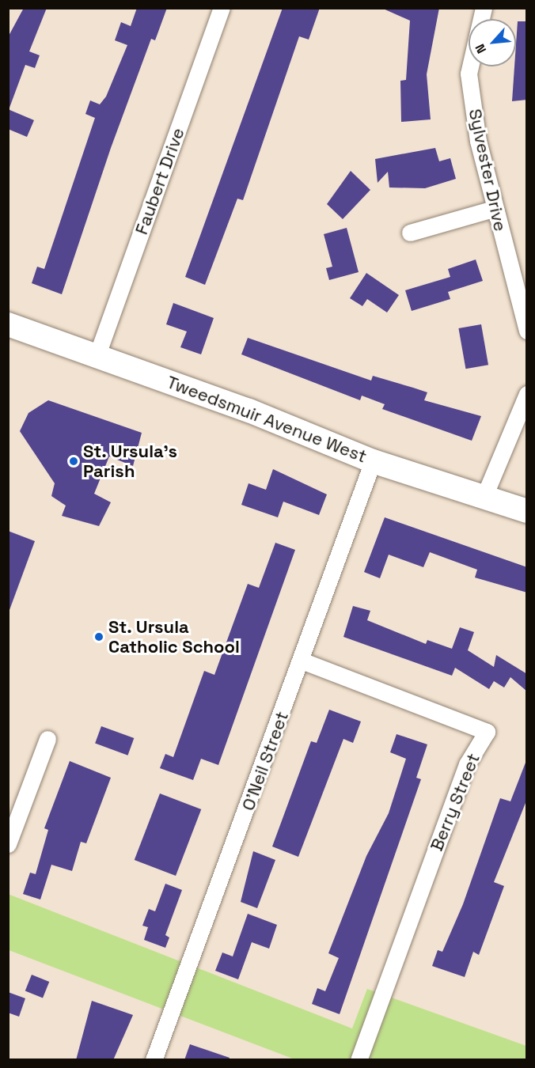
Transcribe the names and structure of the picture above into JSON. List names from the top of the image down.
{
  "streets": {
    "street": [
      "Sylvester Drive",
      "Faubert Drive",
      "Tweedsmuir Avenue West",
      "O'Neil Street",
      "Berry Street"
    ]
  },
  "crossings": [
    ["Faubert Drive", "Tweedsmuir Avenue West"],
    ["Tweedsmuir Avenue West", "O'Neil Street"],
    ["O'Neil Street", "Berry Street"]
  ],
  "places": ["St. Ursula's Parish", "St. Ursula Catholic School"],
  "north": "bottom left"
}
